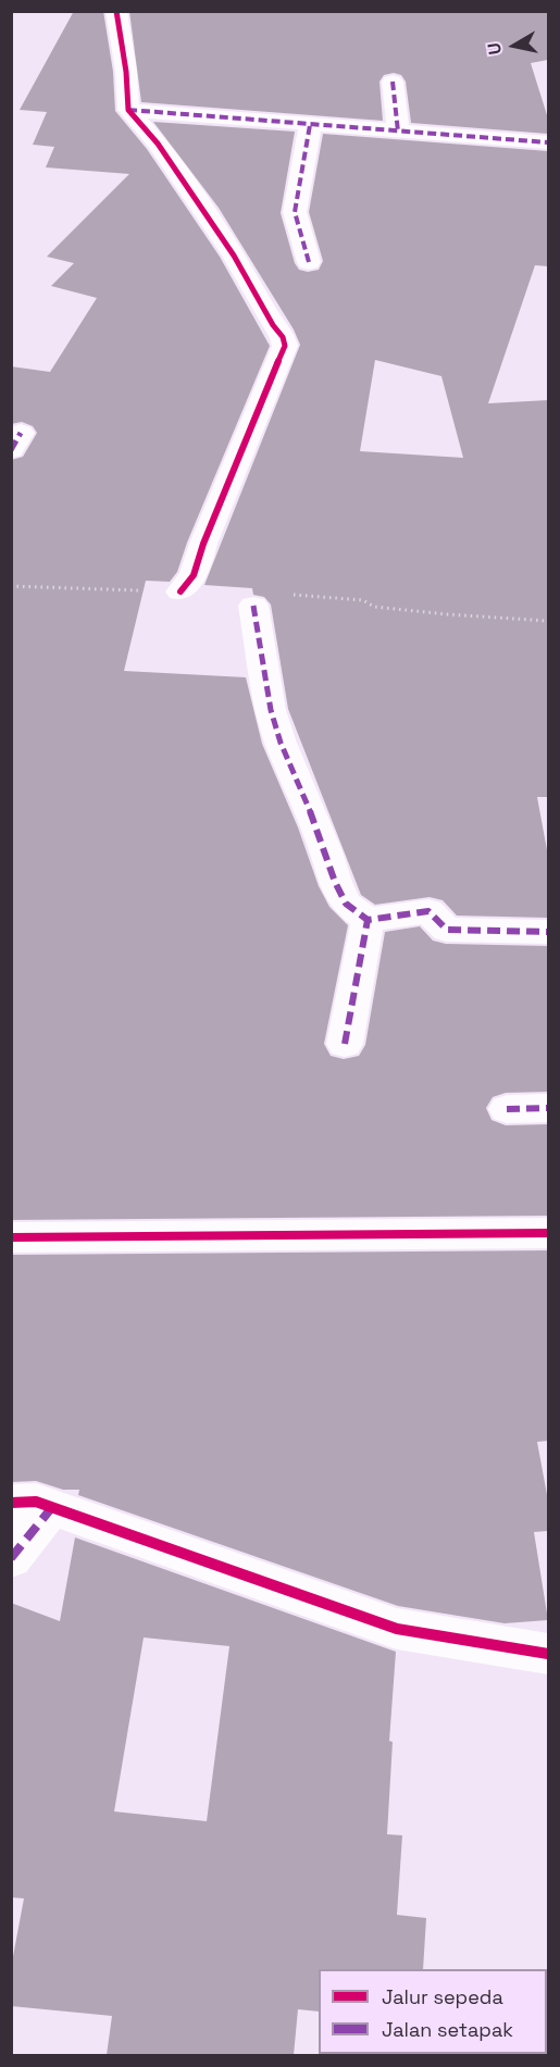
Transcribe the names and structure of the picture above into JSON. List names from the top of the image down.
{
  "legend": ["Jalur sepeda", "Jalan setapak"],
  "north": "left"
}
